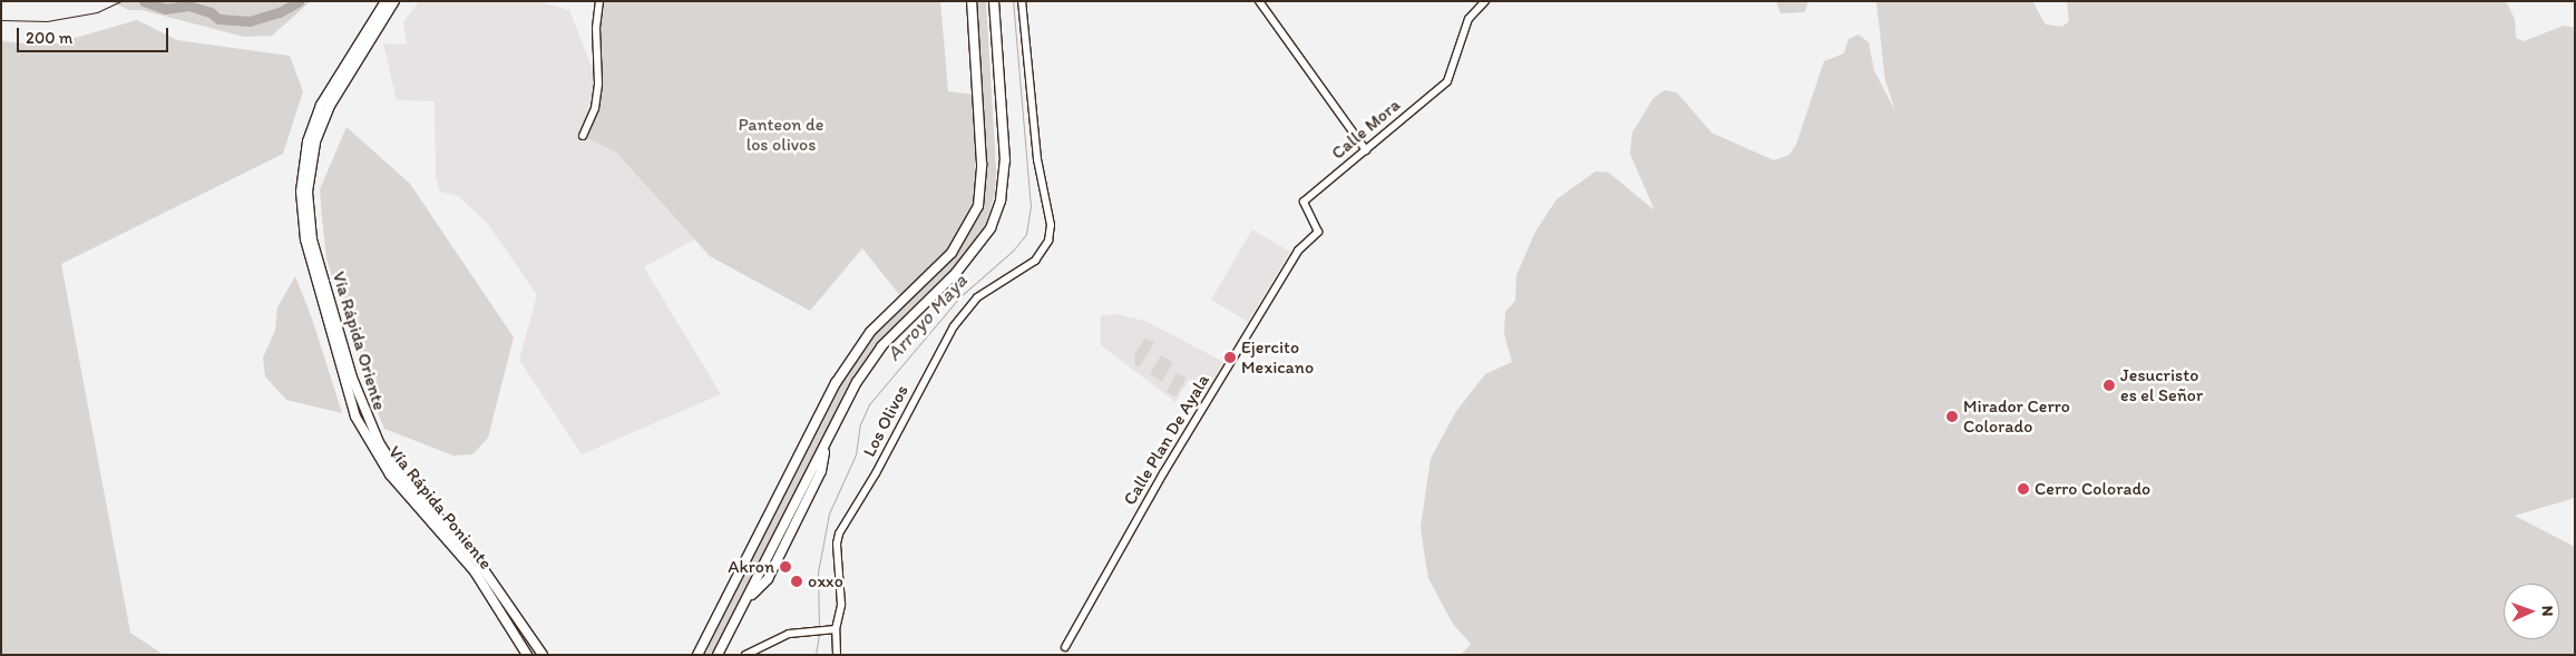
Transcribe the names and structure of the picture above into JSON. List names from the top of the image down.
{
  "streets": {
    "highway": ["Vía Rápida Oriente", "Vía Rápida Poniente"],
    "street": ["Calle Mora", "Los Olivos", "Calle Plan De Ayala"]
  },
  "crossings": [
    ["Calle Mora", "Calle Plan De Ayala"]
  ],
  "water": ["Arroyo Maya"],
  "parks": ["Panteon de los olivos"],
  "places": [
    "Ejercito Mexicano",
    "Jesucristo es el Señor",
    "Mirador Cerro Colorado",
    "Cerro Colorado",
    "Akron",
    "oxxo"
  ],
  "scale_bar": "200 m",
  "north": "right"
}
